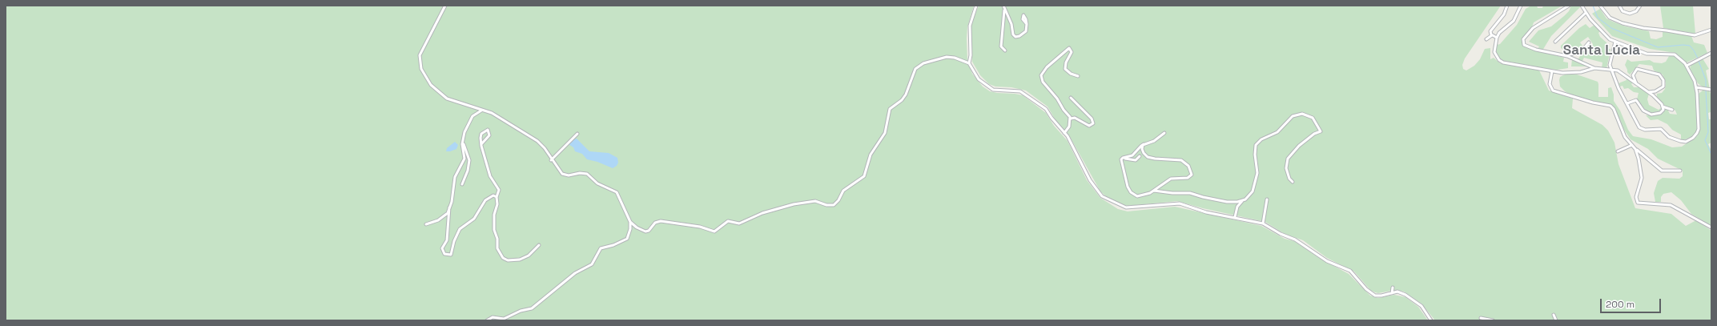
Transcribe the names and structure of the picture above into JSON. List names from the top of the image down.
{
  "districts": ["Santa Lúcia"],
  "scale_bar": "200 m"
}
